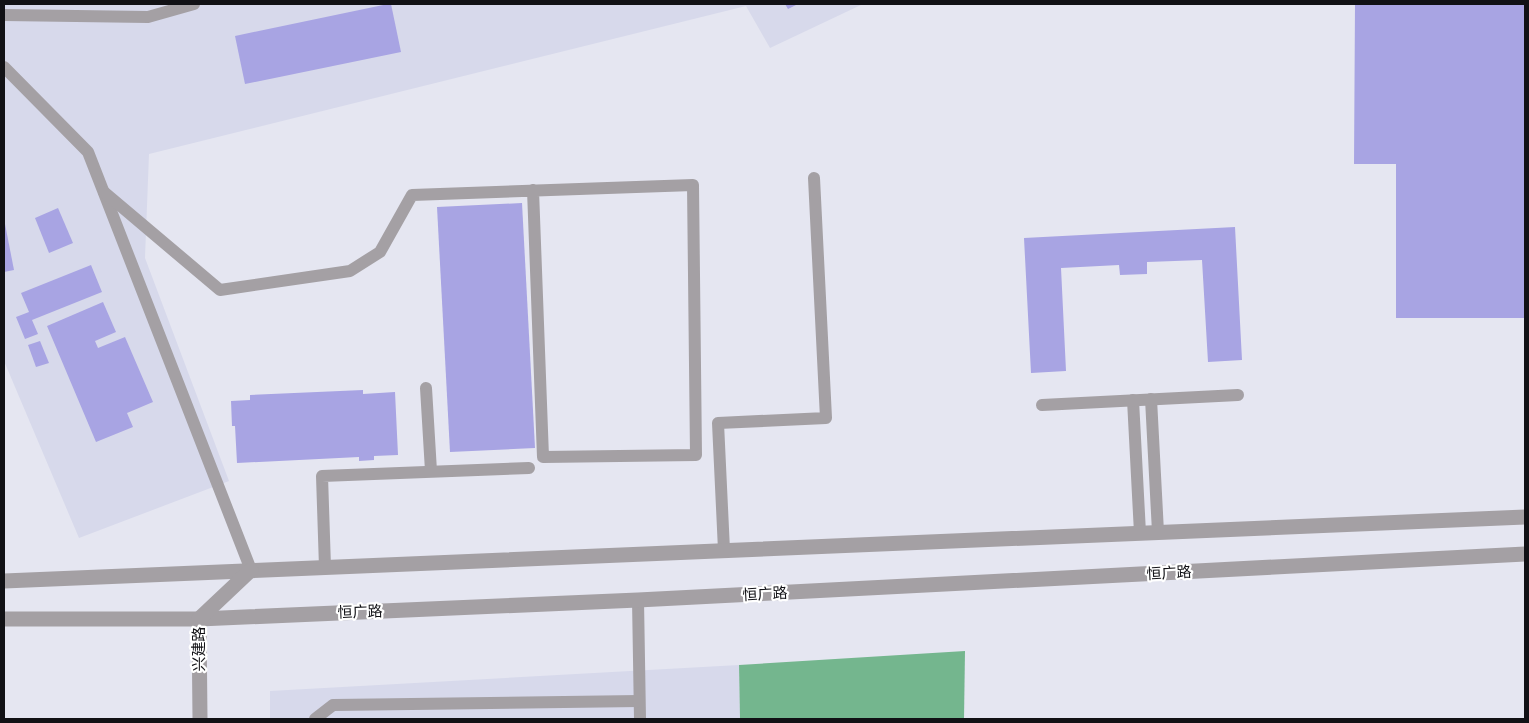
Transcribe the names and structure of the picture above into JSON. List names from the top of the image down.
{
  "streets": {
    "street": ["恒广路", "兴建路"]
  },
  "crossings": [
    ["恒广路", "兴建路"]
  ]
}
